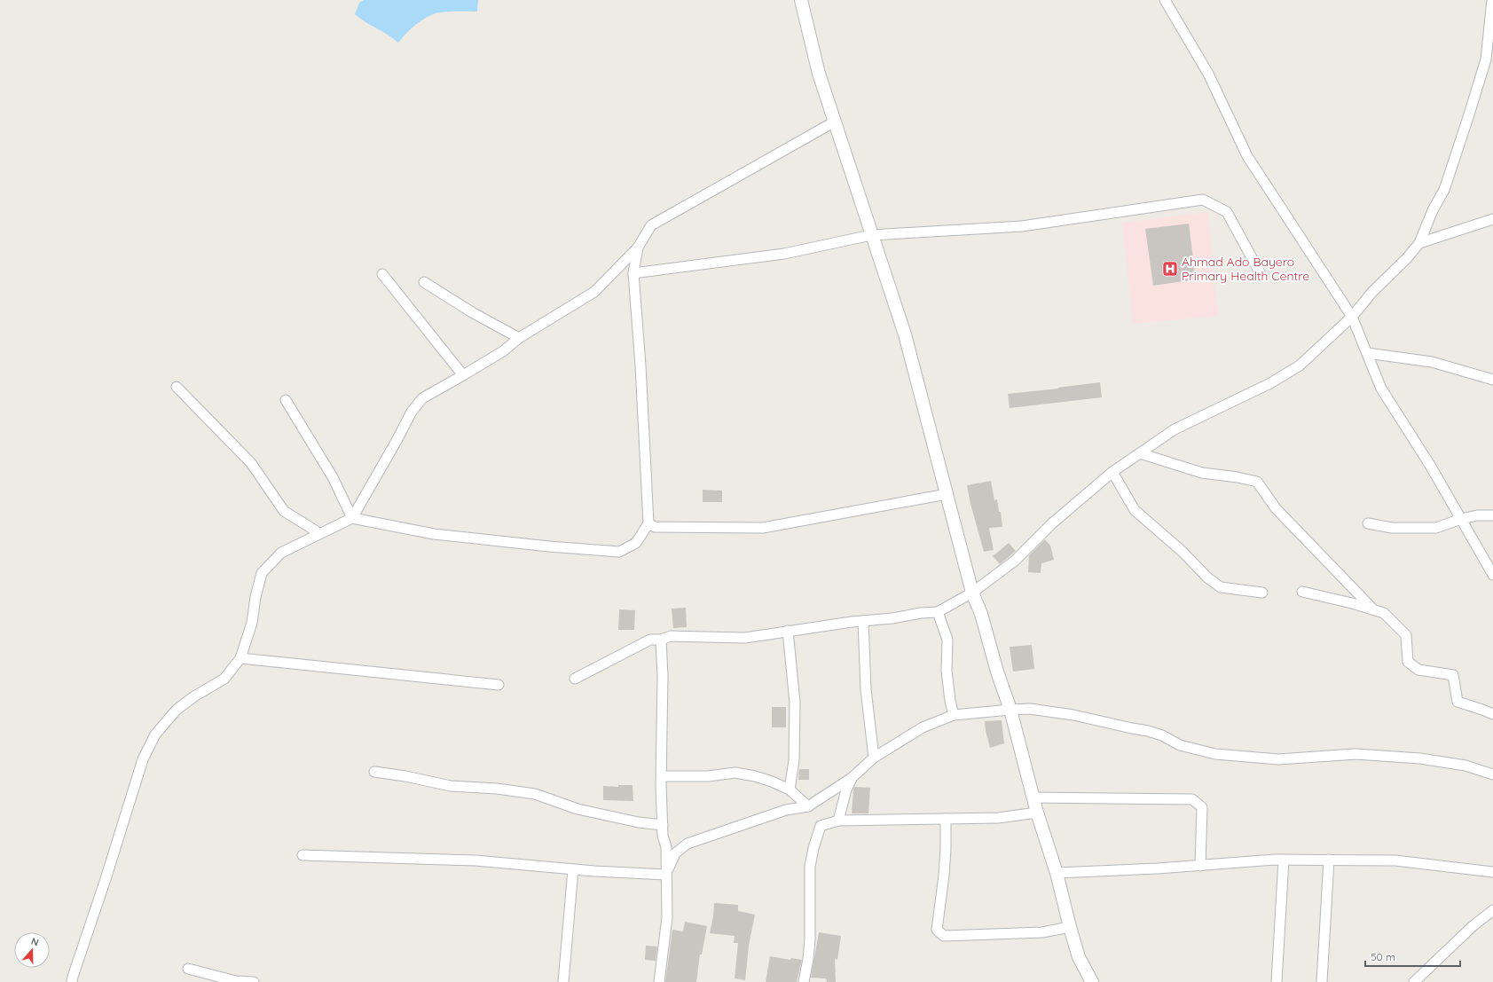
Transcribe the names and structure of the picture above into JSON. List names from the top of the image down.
{
  "places": {
    "hospital": ["Ahmad Ado Bayero Primary Health Centre"]
  },
  "scale_bar": "50 m",
  "north": "top"
}
